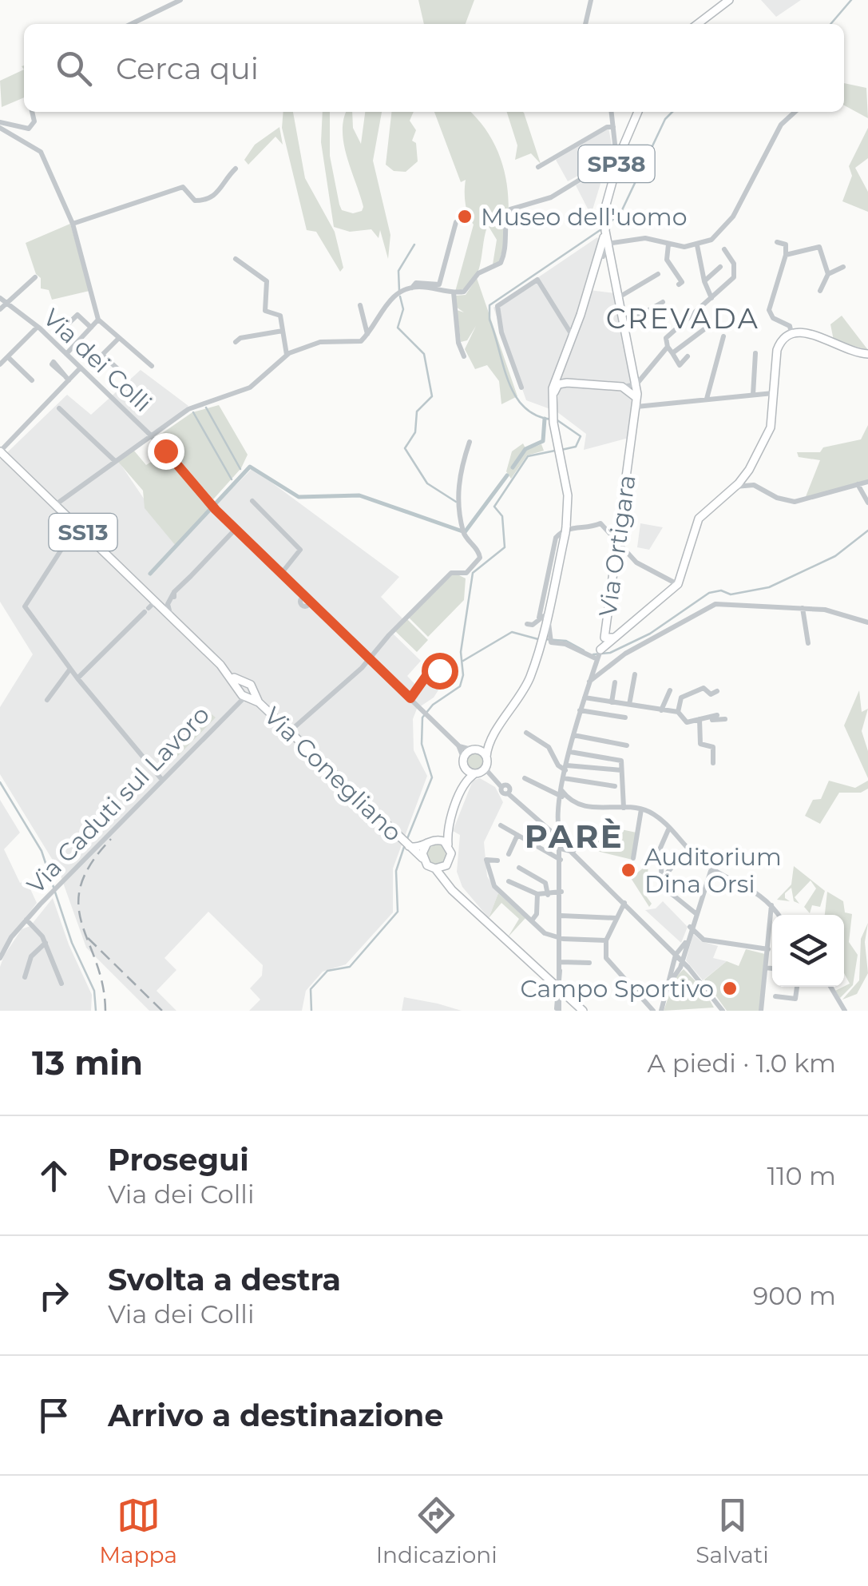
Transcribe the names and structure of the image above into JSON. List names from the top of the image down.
{
  "streets": {
    "main road": [
      "SP38",
      "SS13",
      "Via Ortigara",
      "Via Conegliano"
    ],
    "street": ["Via dei Colli", "Via Caduti sul Lavoro"]
  },
  "crossings": [
    ["SP38", "Via Ortigara"],
    ["SS13", "Via Conegliano"],
    ["Via Conegliano", "Via Caduti sul Lavoro"]
  ],
  "districts": ["CREVADA", "PARÈ"],
  "places": ["Museo dell'uomo", "Auditorium Dina Orsi", "Campo Sportivo"],
  "page": {
    "search": "Cerca qui",
    "heading": ["13 min", "A piedi · 1.0 km"],
    "list": [
      ["Prosegui", "Via dei Colli", "110 m"],
      ["Svolta a destra", "Via dei Colli", "900 m"],
      "Arrivo a destinazione"
    ],
    "nav": ["Mappa", "Indicazioni", "Salvati"]
  }
}
